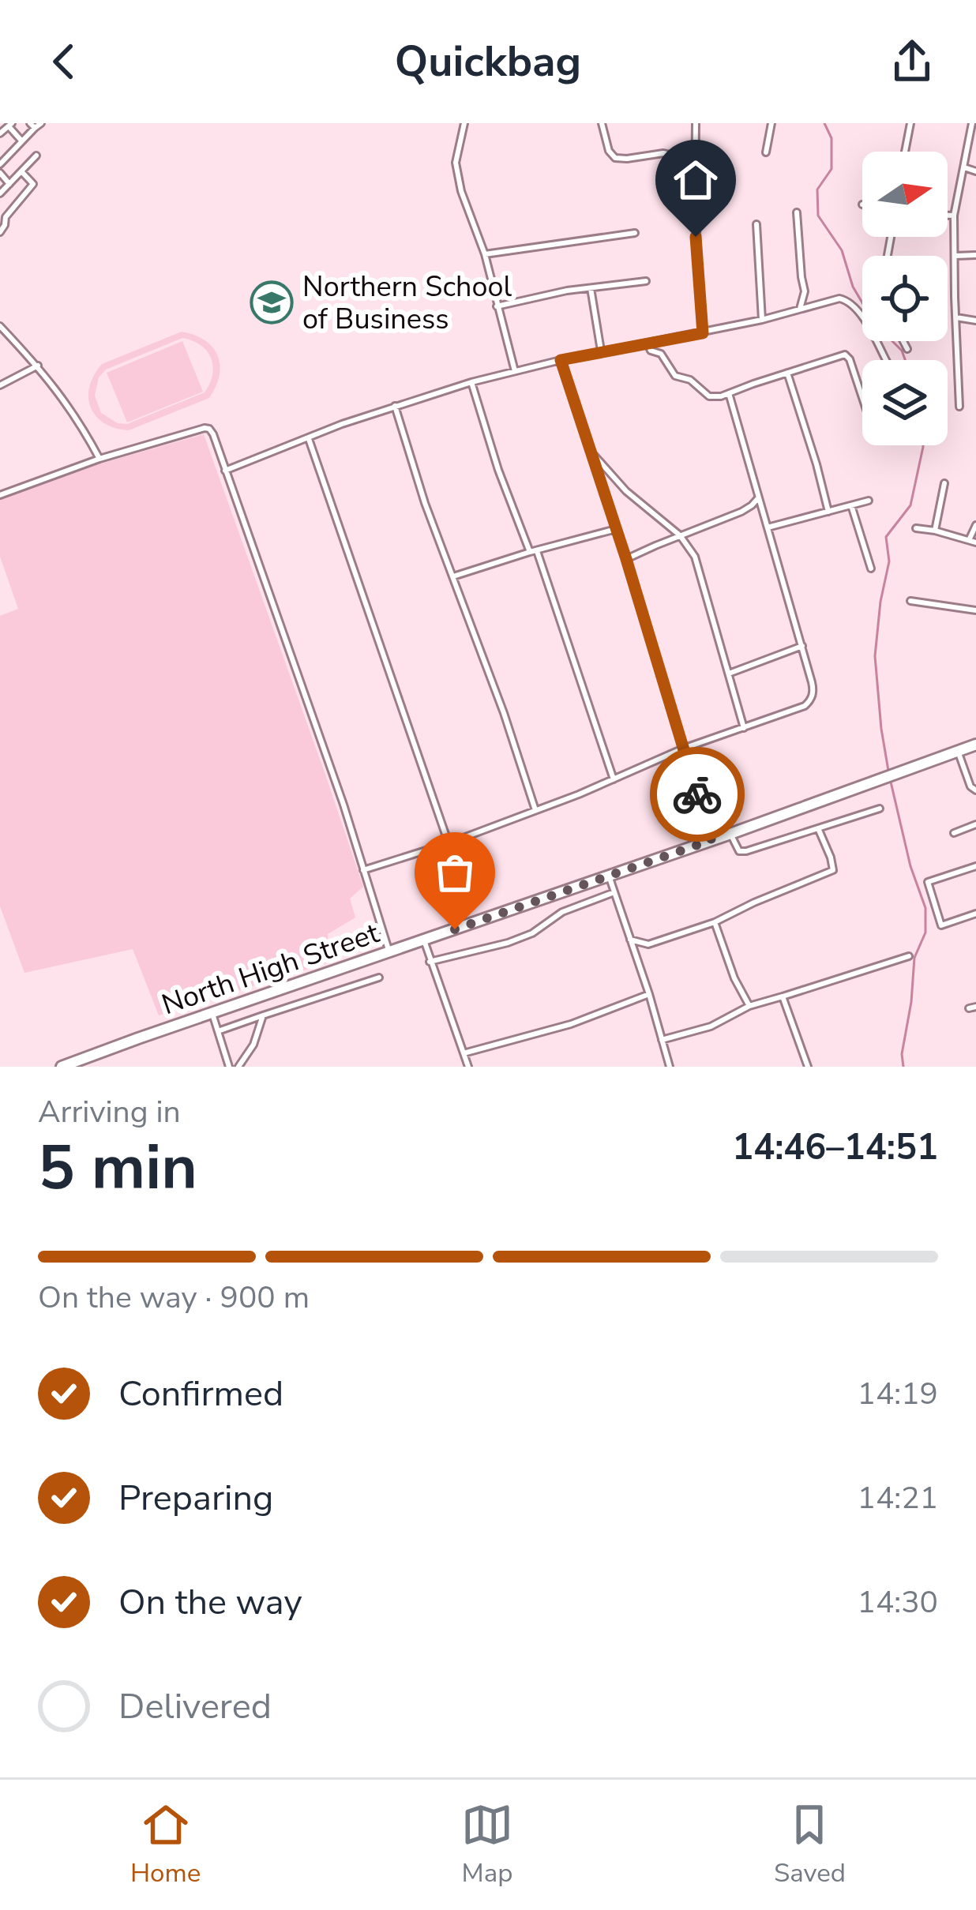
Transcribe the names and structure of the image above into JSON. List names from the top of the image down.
{
  "streets": {
    "highway": ["North High Street"]
  },
  "places": {
    "school or university": ["Northern School of Business"]
  },
  "north": "right",
  "page": {
    "header": "Quickbag",
    "heading": ["5 min", "Arriving in", "14:46–14:51"],
    "bar": "On the way · 900 m",
    "list": [
      ["Confirmed", "14:19"],
      ["Preparing", "14:21"],
      ["On the way", "14:30"],
      "Delivered"
    ],
    "tabs": ["Home", "Map", "Saved"]
  }
}
